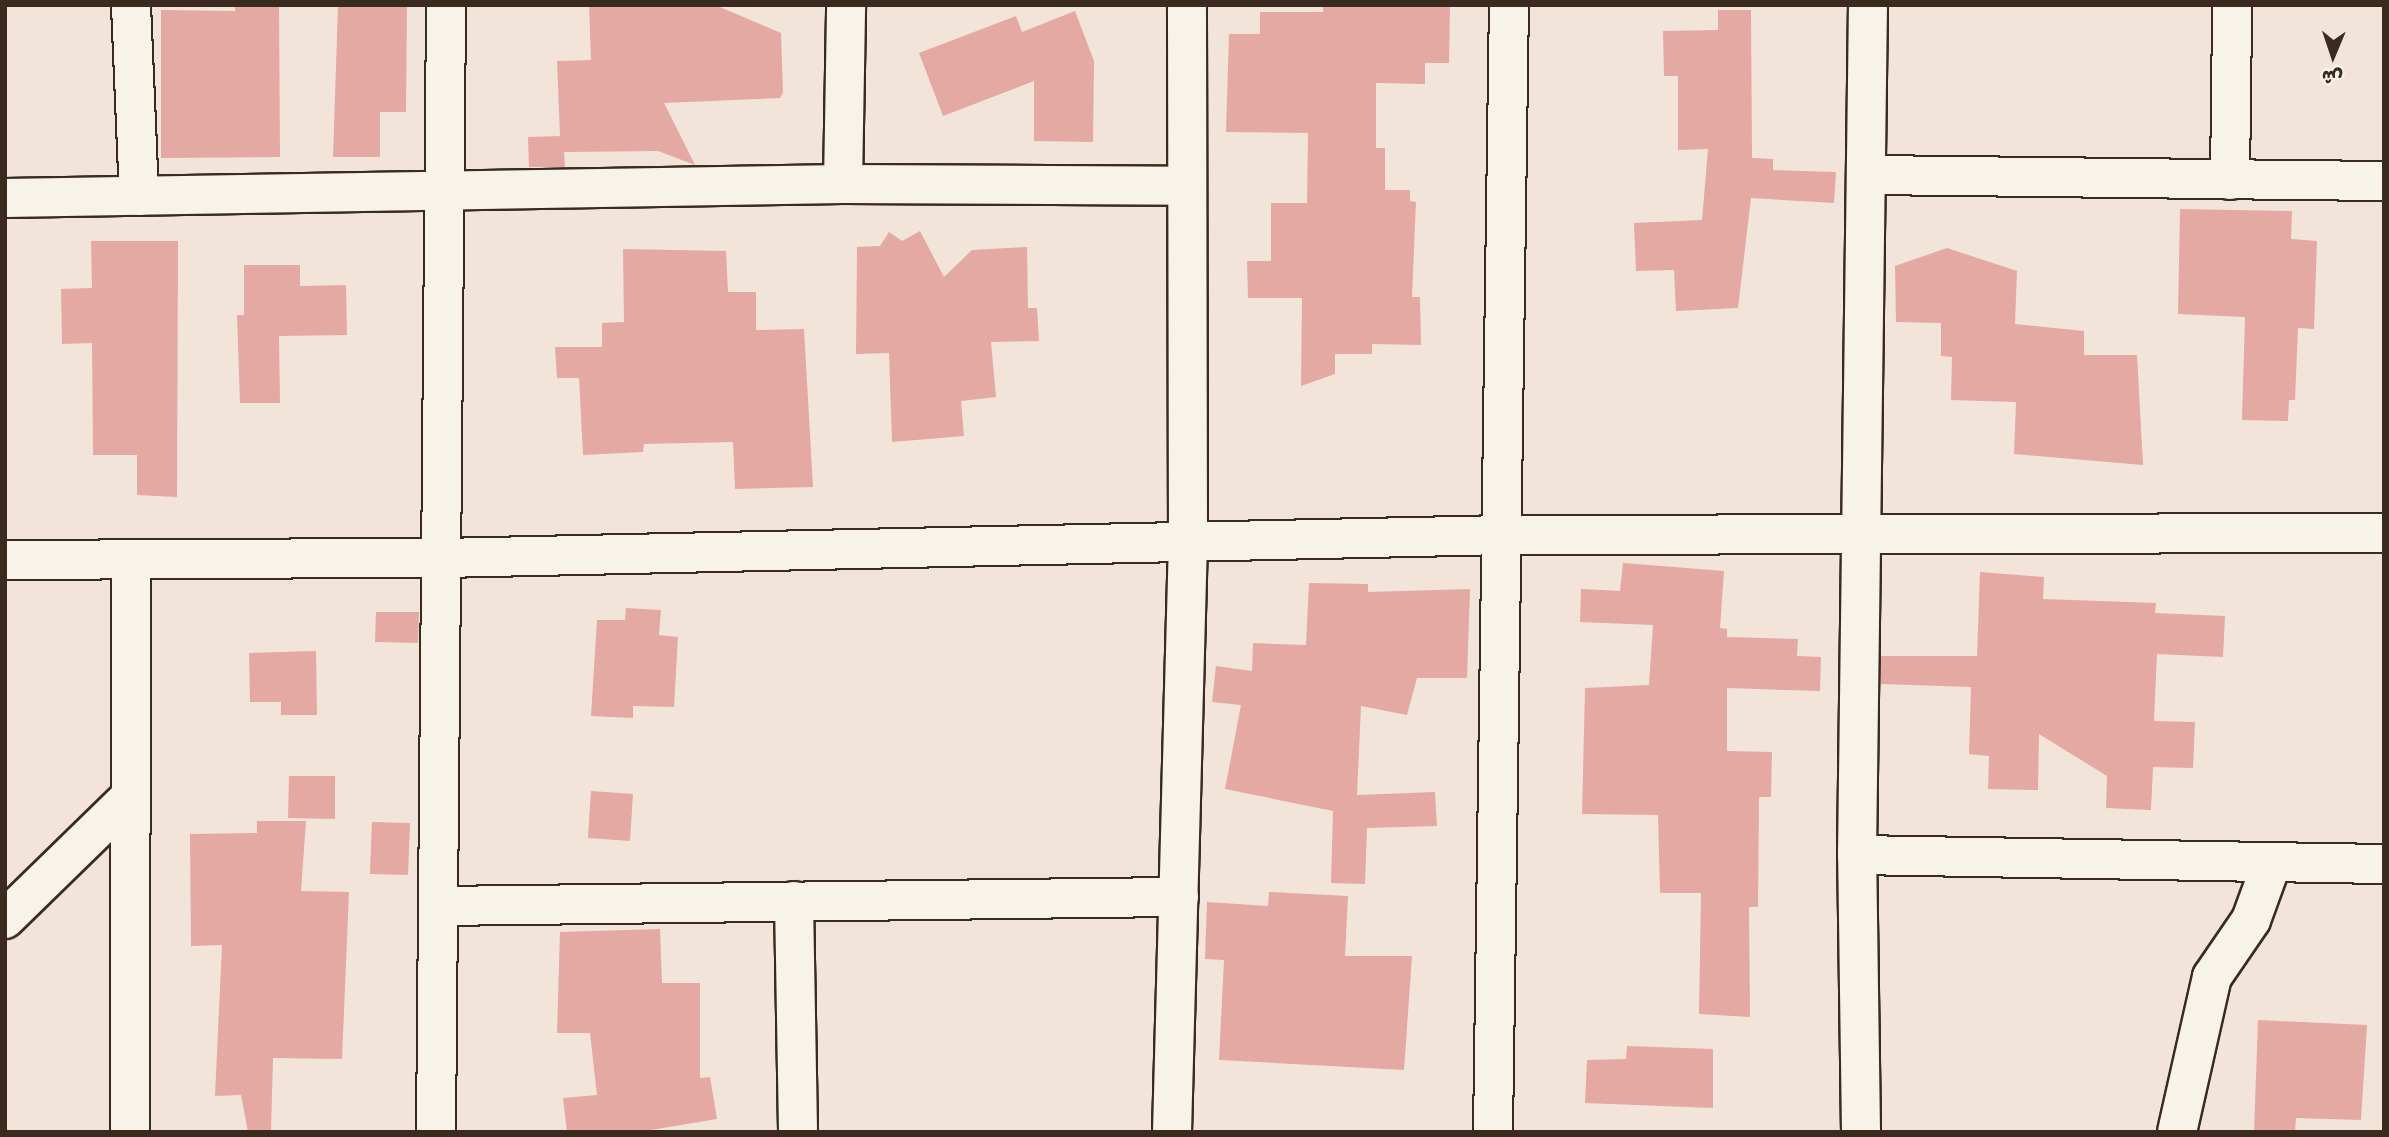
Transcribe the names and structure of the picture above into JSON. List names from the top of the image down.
{
  "north": "bottom"
}
